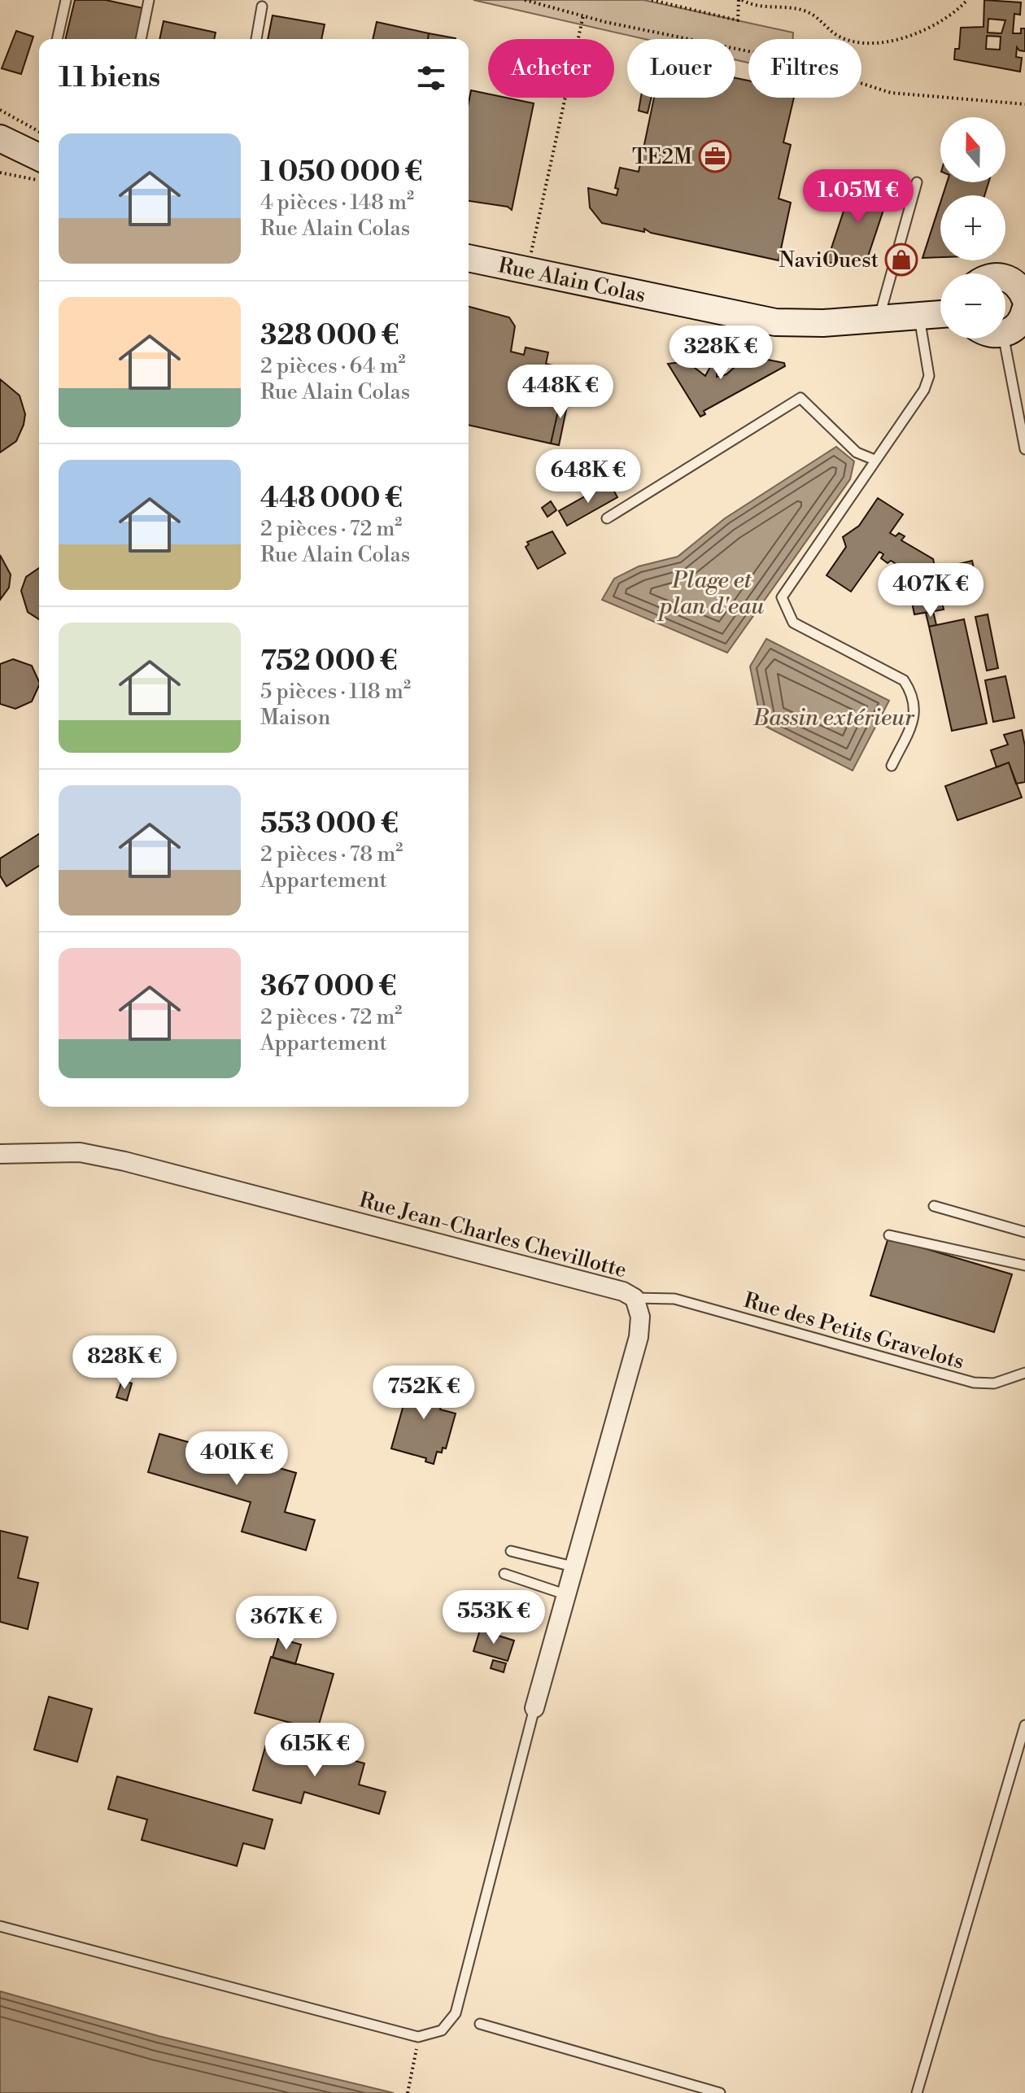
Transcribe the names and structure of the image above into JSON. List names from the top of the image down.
{
  "streets": {
    "street": ["Rue Alain Colas", "Rue Jean-Charles Chevillotte"],
    "lane": ["Rue des Petits Gravelots"]
  },
  "crossings": [
    ["Rue Jean-Charles Chevillotte", "Rue des Petits Gravelots"]
  ],
  "water": ["Plage et plan d'eau", "Bassin extérieur"],
  "places": {
    "office": ["TE2M"],
    "shop": ["NaviOuest"]
  },
  "north": "top",
  "page": {
    "chip": ["Acheter", "Louer", "Filtres"],
    "heading": "11 biens",
    "map_buttons": ["+", "−"],
    "list": [
      {
        "name": "1 050 000 €",
        "note": "4 pièces · 148 m² · Rue Alain Colas"
      },
      {
        "name": "328 000 €",
        "note": "2 pièces · 64 m² · Rue Alain Colas"
      },
      {
        "name": "448 000 €",
        "note": "2 pièces · 72 m² · Rue Alain Colas"
      },
      {
        "name": "752 000 €",
        "note": "5 pièces · 118 m² · Maison"
      },
      {
        "name": "553 000 €",
        "note": "2 pièces · 78 m² · Appartement"
      },
      {
        "name": "367 000 €",
        "note": "2 pièces · 72 m² · Appartement"
      }
    ],
    "price": [
      "1.05M €",
      "328K €",
      "448K €",
      "648K €",
      "407K €",
      "828K €",
      "752K €",
      "401K €",
      "553K €",
      "367K €",
      "615K €"
    ]
  }
}
